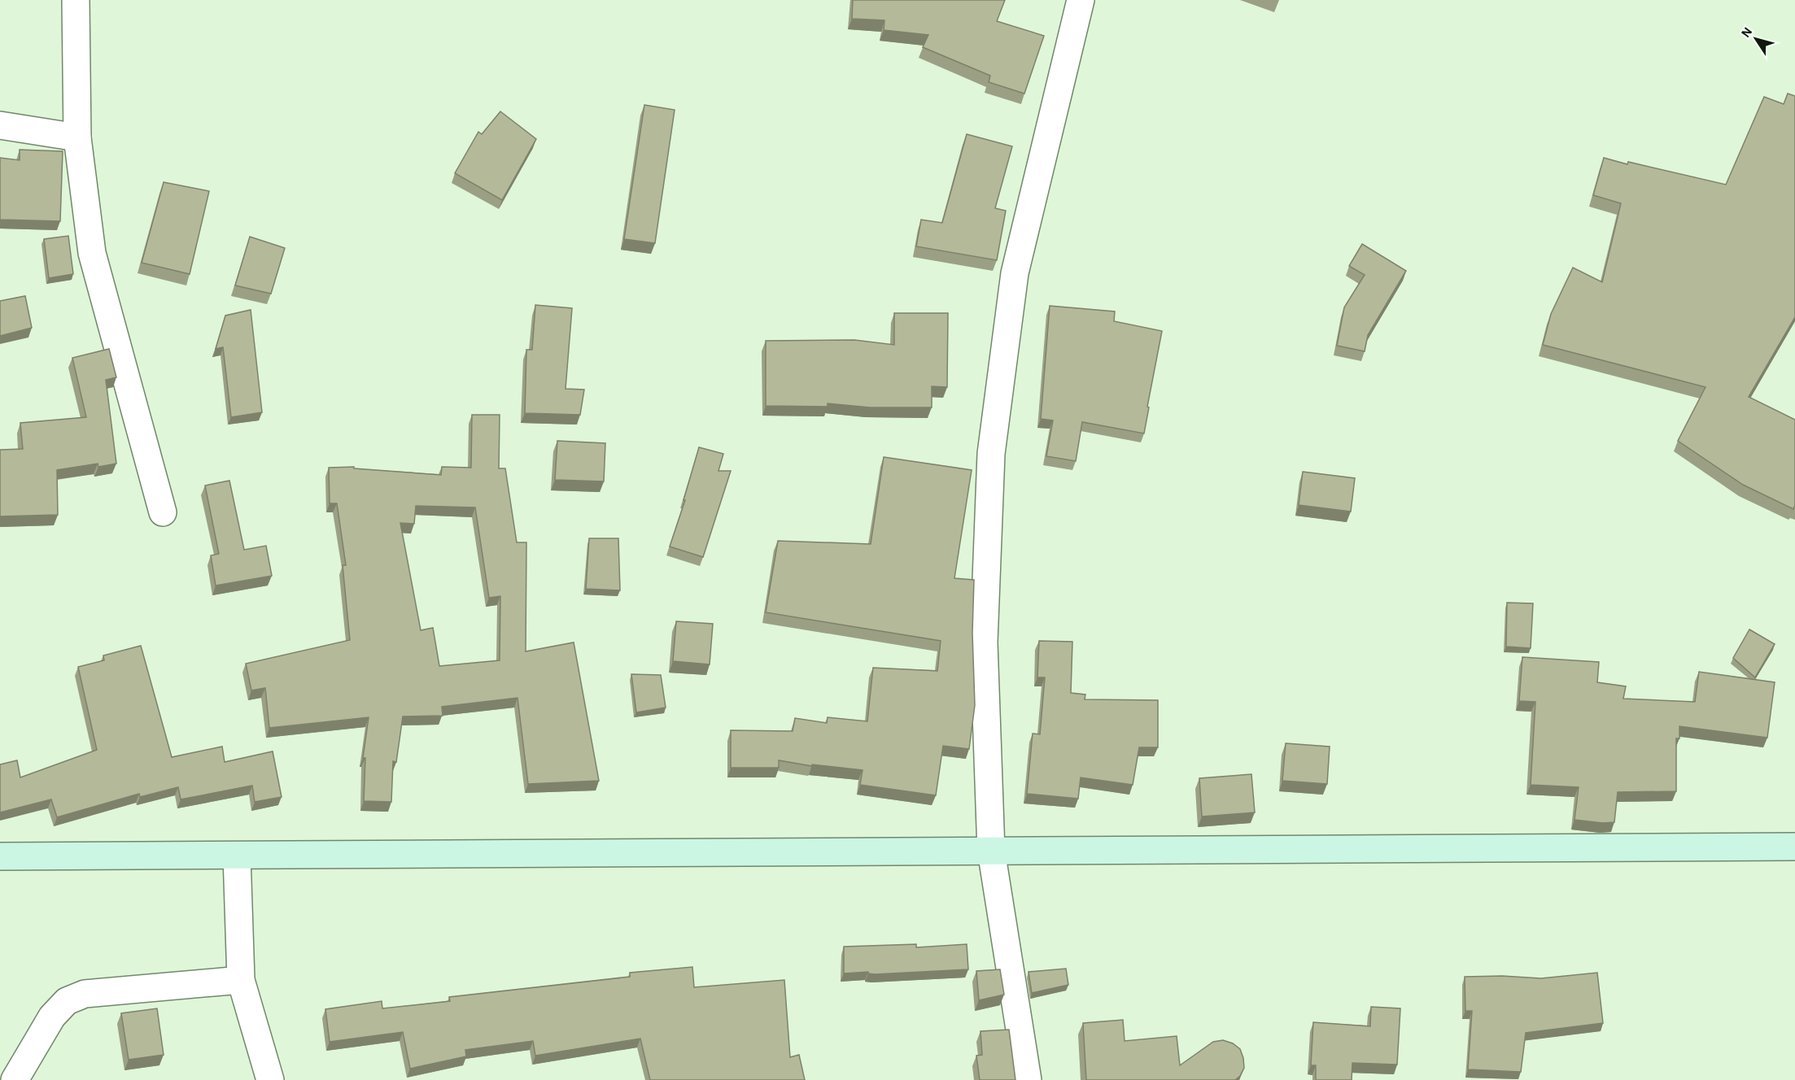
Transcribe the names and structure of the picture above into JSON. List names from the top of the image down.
{
  "north": "top left"
}
